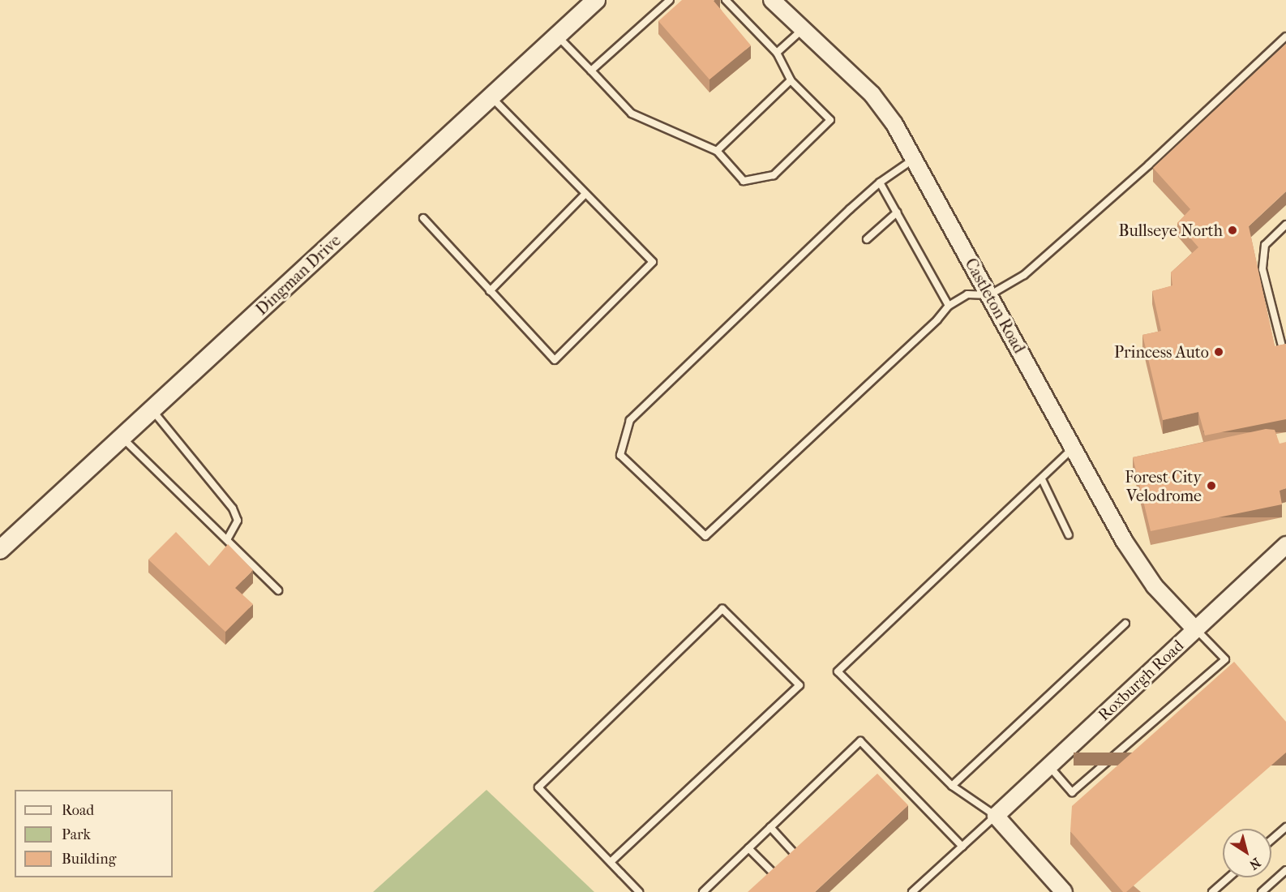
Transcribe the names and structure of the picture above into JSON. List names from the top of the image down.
{
  "streets": {
    "main road": ["Dingman Drive"],
    "street": ["Castleton Road", "Roxburgh Road"]
  },
  "crossings": [
    ["Castleton Road", "Roxburgh Road"]
  ],
  "places": ["Bullseye North", "Princess Auto", "Forest City Velodrome"],
  "legend": ["Road", "Park", "Building"],
  "north": "bottom right"
}
